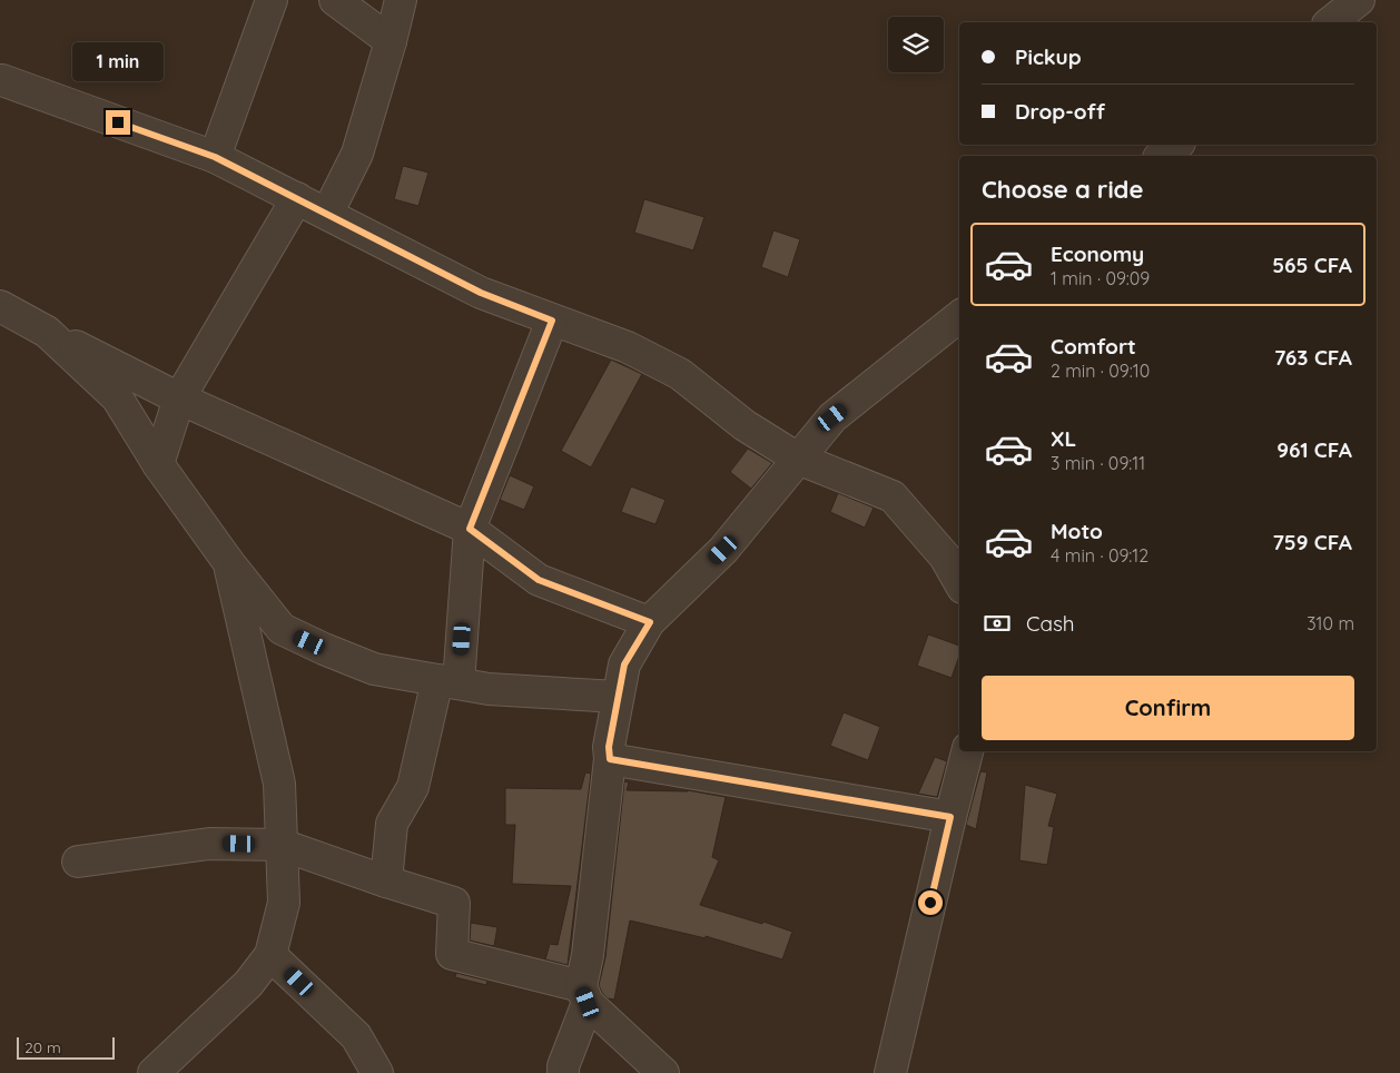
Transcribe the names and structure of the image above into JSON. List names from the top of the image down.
{
  "scale_bar": "20 m",
  "page": {
    "banner": ["Pickup", "Drop-off"],
    "bubble": "1 min",
    "heading": "Choose a ride",
    "list": [
      {
        "name": "Economy",
        "note": "1 min · 09:09",
        "value": "565 CFA"
      },
      {
        "name": "Comfort",
        "note": "2 min · 09:10",
        "value": "763 CFA"
      },
      {
        "name": "XL",
        "note": "3 min · 09:11",
        "value": "961 CFA"
      },
      {
        "name": "Moto",
        "note": "4 min · 09:12",
        "value": "759 CFA"
      }
    ],
    "pay": ["Cash", "310 m"],
    "buttons": "Confirm",
    "scale": "20 m"
  }
}
